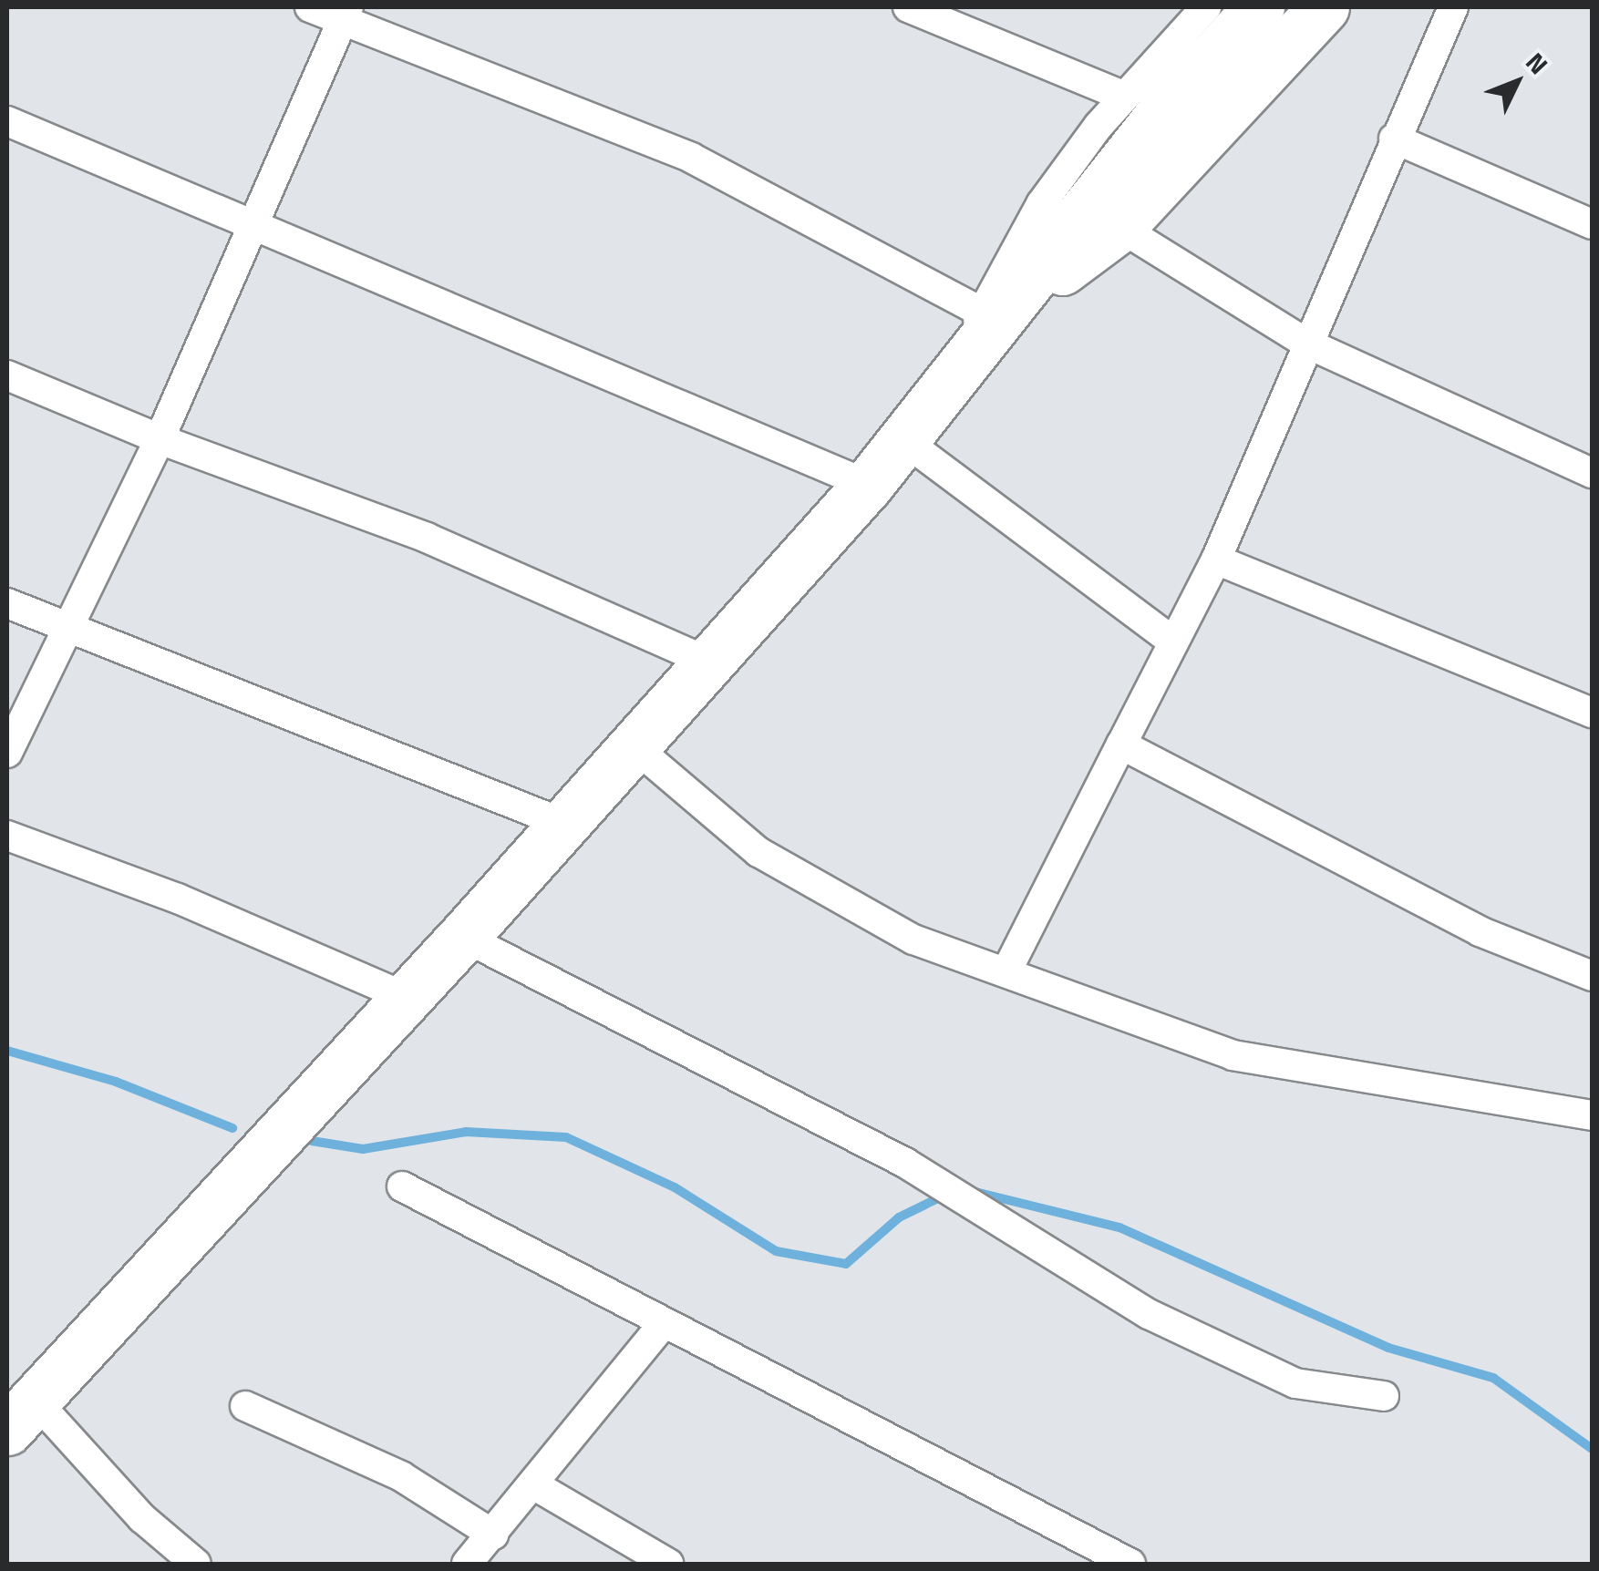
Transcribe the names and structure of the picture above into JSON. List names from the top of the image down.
{
  "north": "top right"
}
